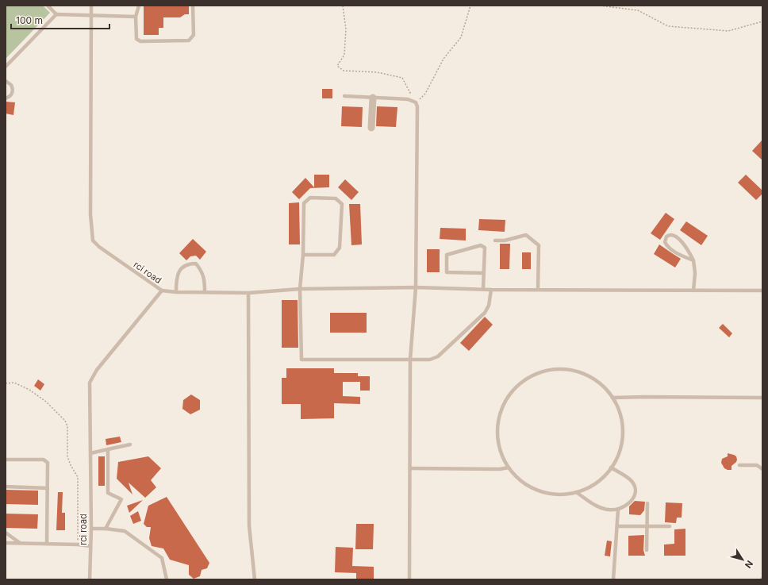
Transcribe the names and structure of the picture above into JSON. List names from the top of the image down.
{
  "streets": {
    "lane": ["rci road"]
  },
  "scale_bar": "100 m",
  "north": "bottom right"
}
